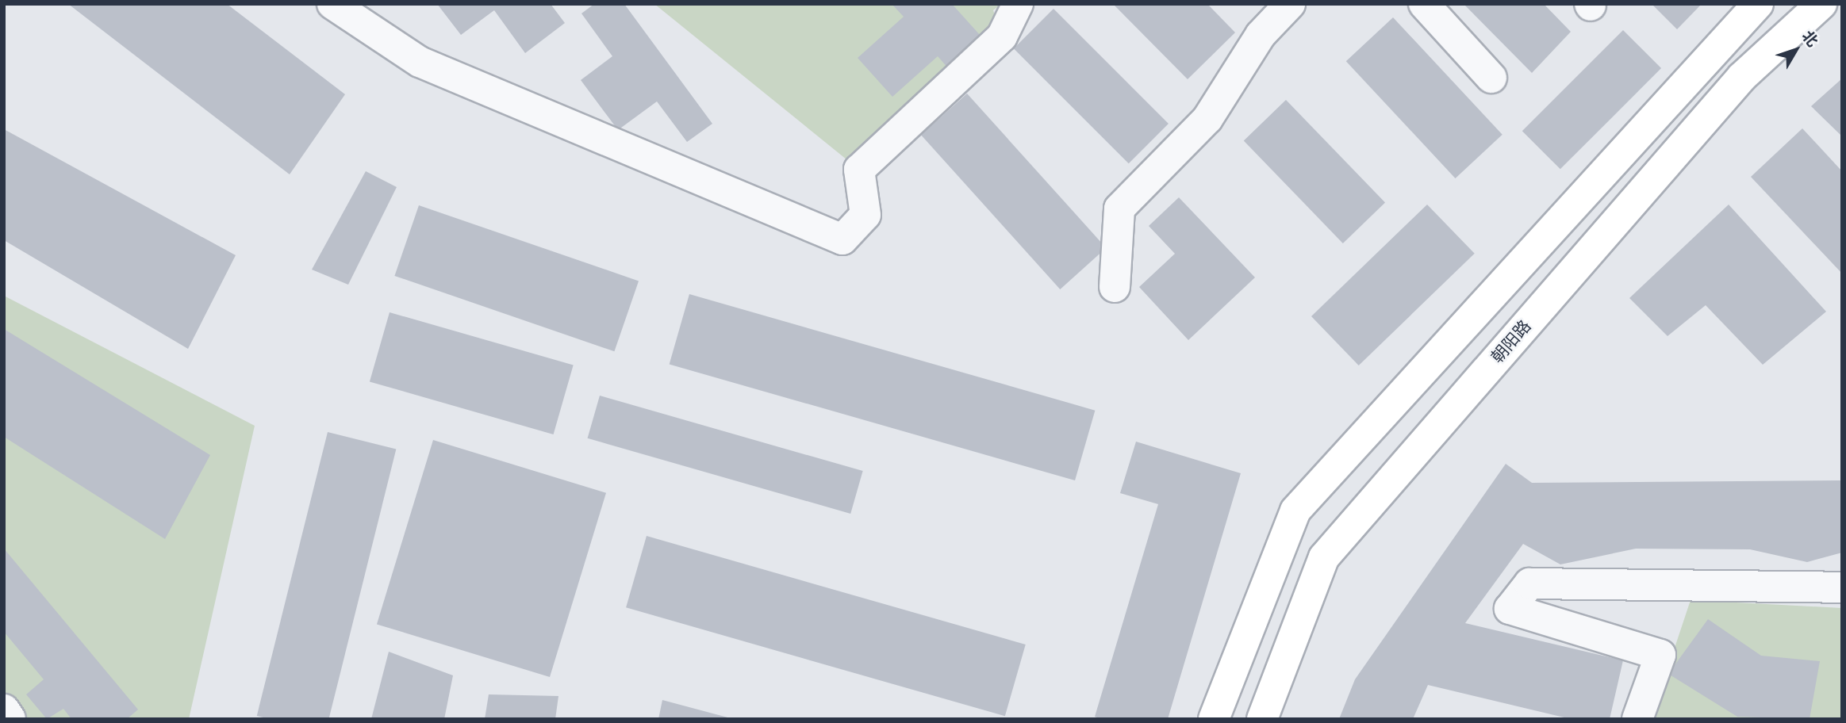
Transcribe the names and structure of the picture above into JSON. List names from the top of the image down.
{
  "streets": {
    "main road": ["朝阳路"]
  },
  "north": "top right"
}
